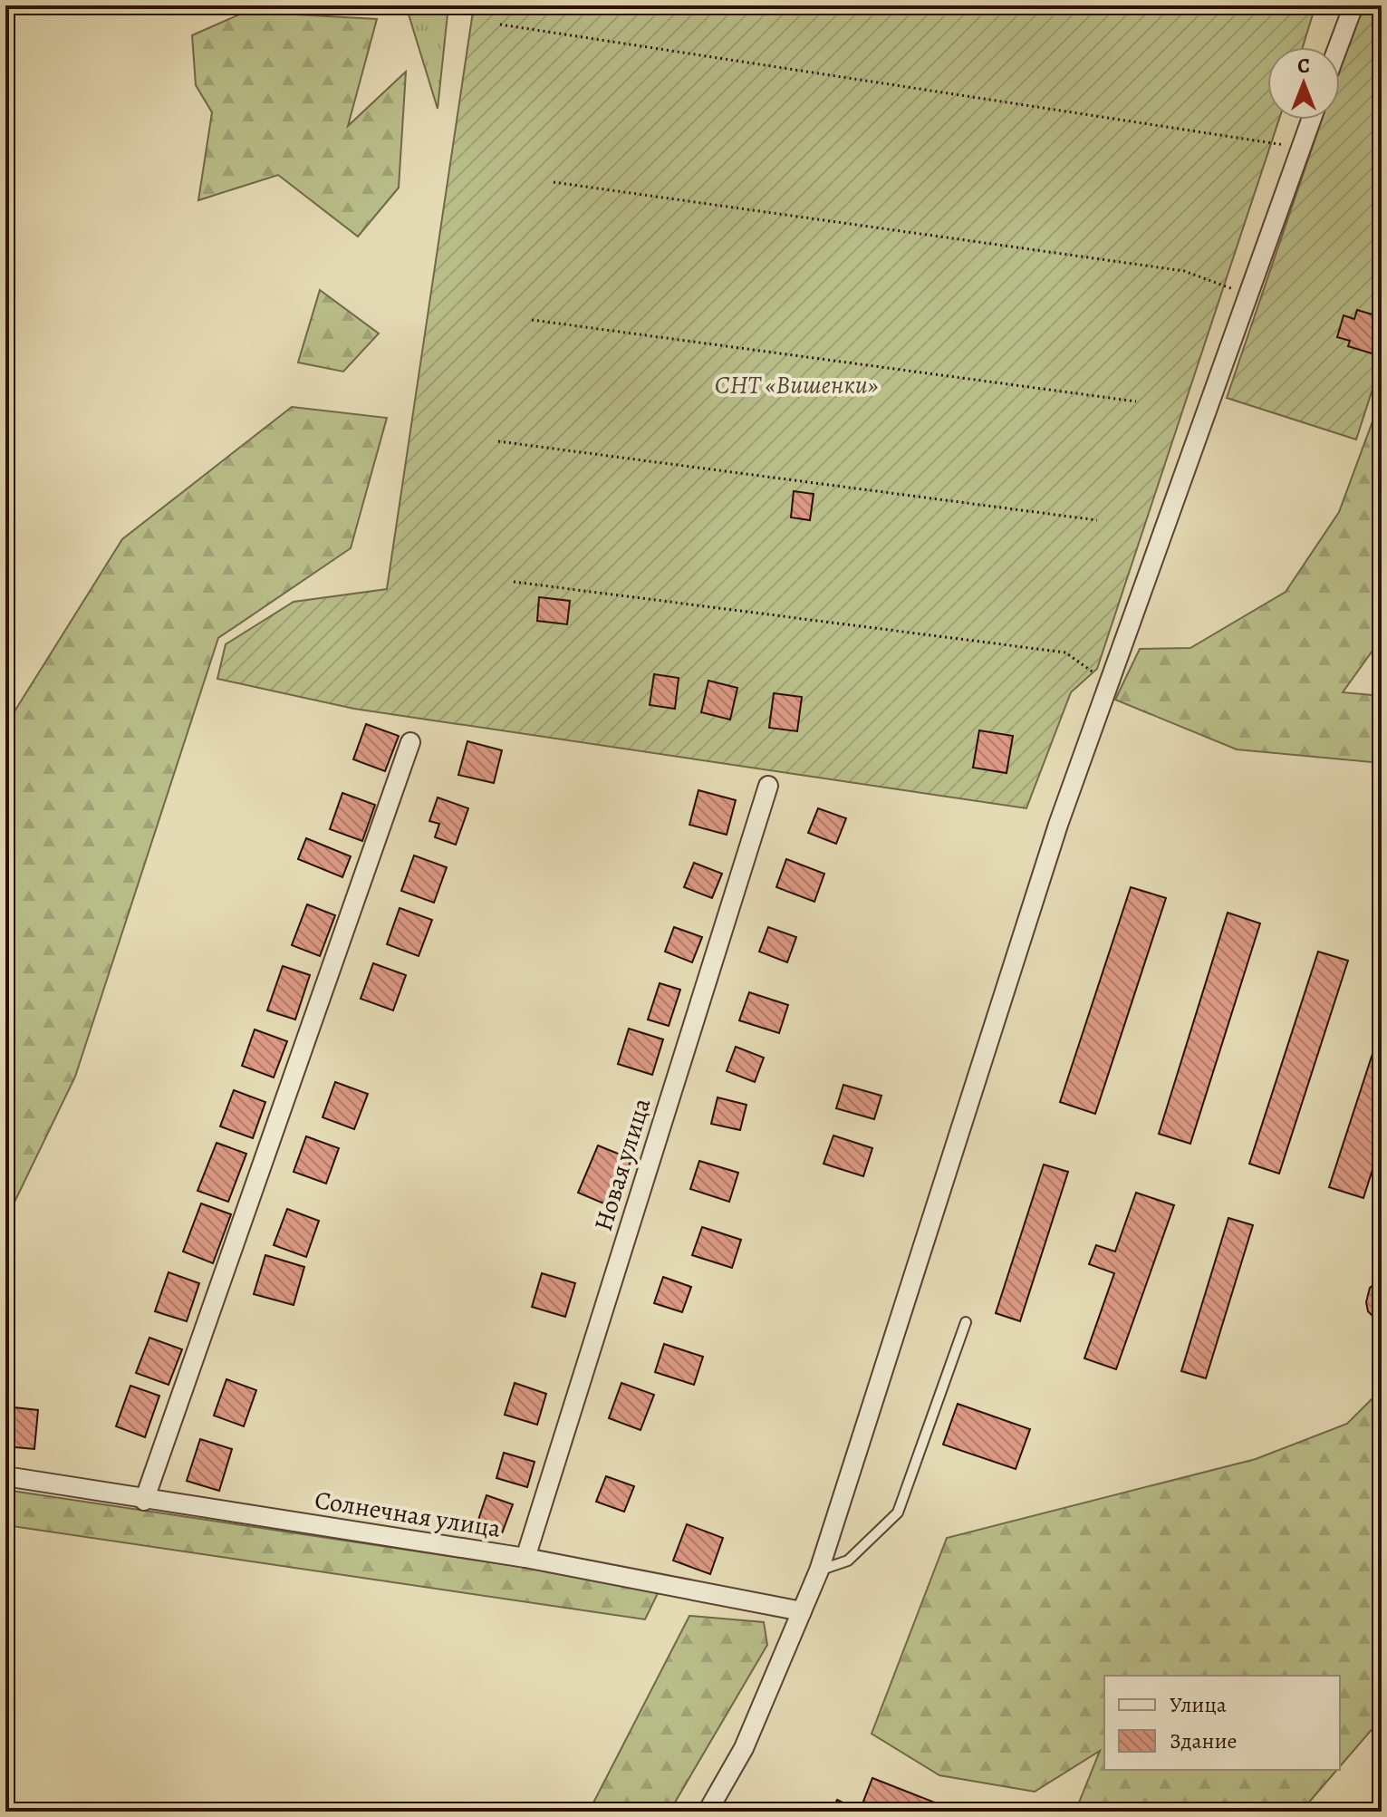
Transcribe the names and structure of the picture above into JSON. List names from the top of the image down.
{
  "streets": {
    "street": ["Новая улица", "Солнечная улица"]
  },
  "crossings": [
    ["Новая улица", "Солнечная улица"]
  ],
  "parks": ["СНТ «Вишенки»"],
  "legend": ["Улица", "Здание"],
  "north": "top"
}
